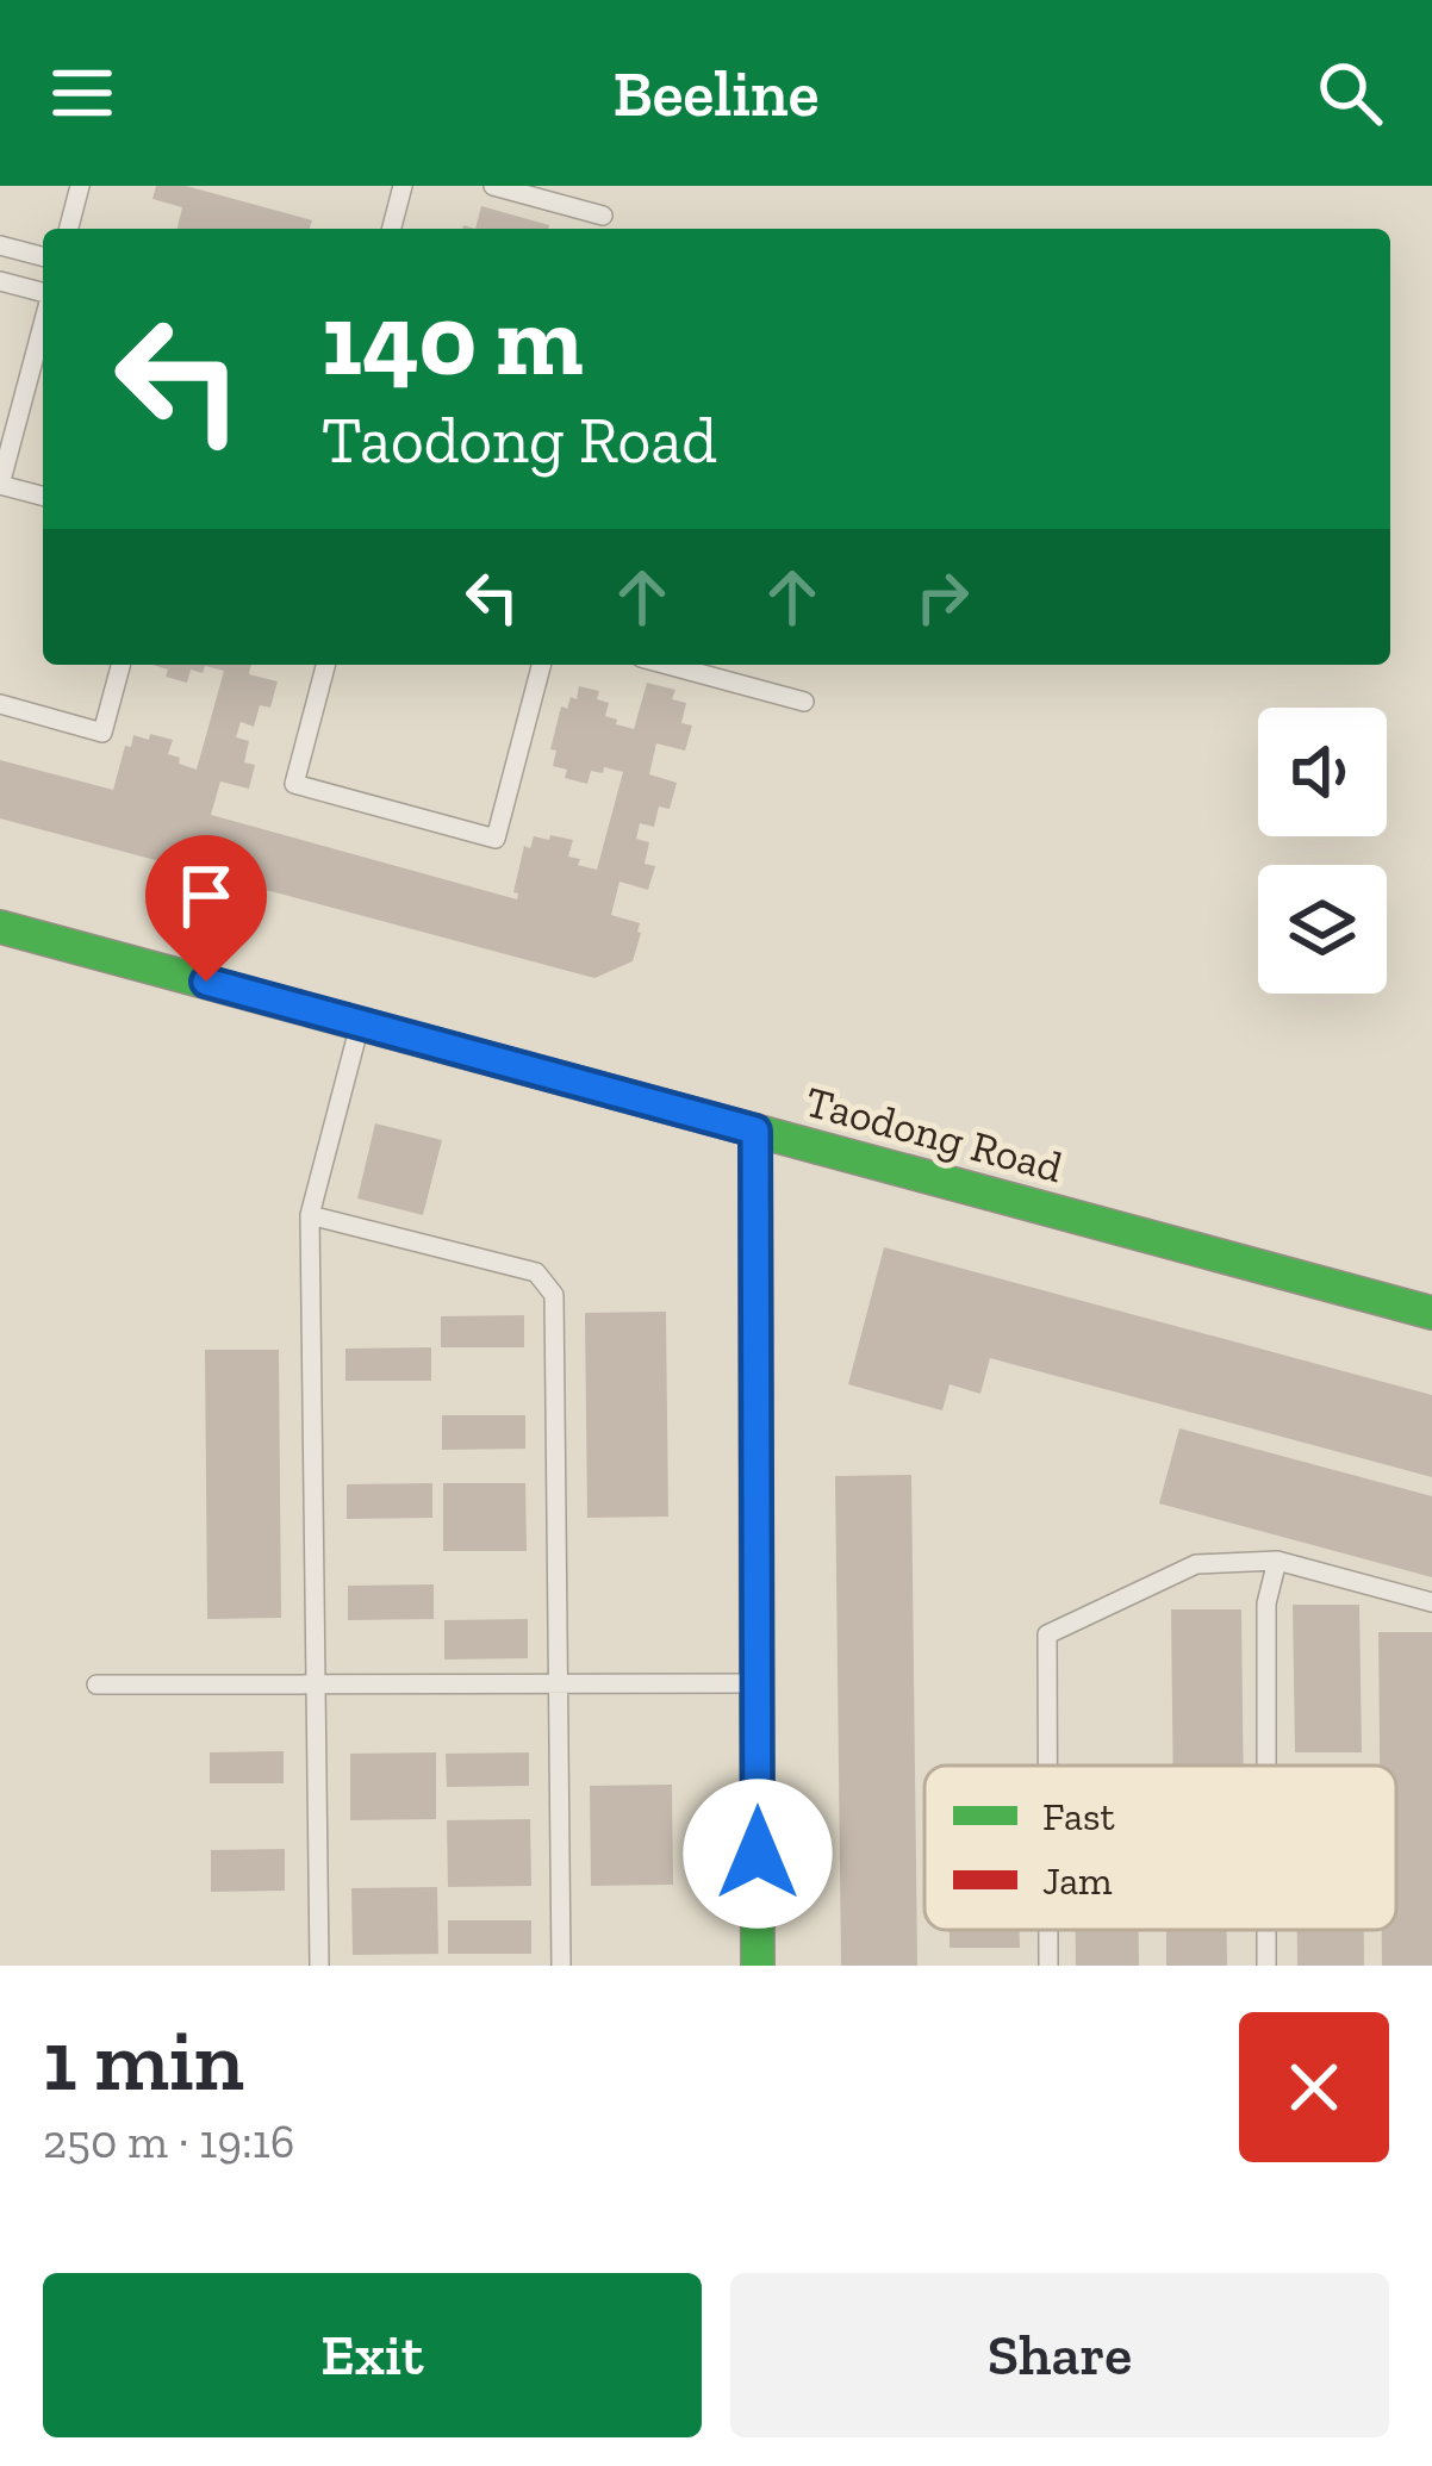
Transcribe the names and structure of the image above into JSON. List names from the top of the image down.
{
  "streets": {
    "street": ["Taodong Road"]
  },
  "legend": ["Fast", "Jam"],
  "page": {
    "header": "Beeline",
    "turn": ["140 m", "Taodong Road"],
    "heading": ["1 min", "250 m · 19:16"],
    "buttons": ["Exit", "Share"]
  }
}
